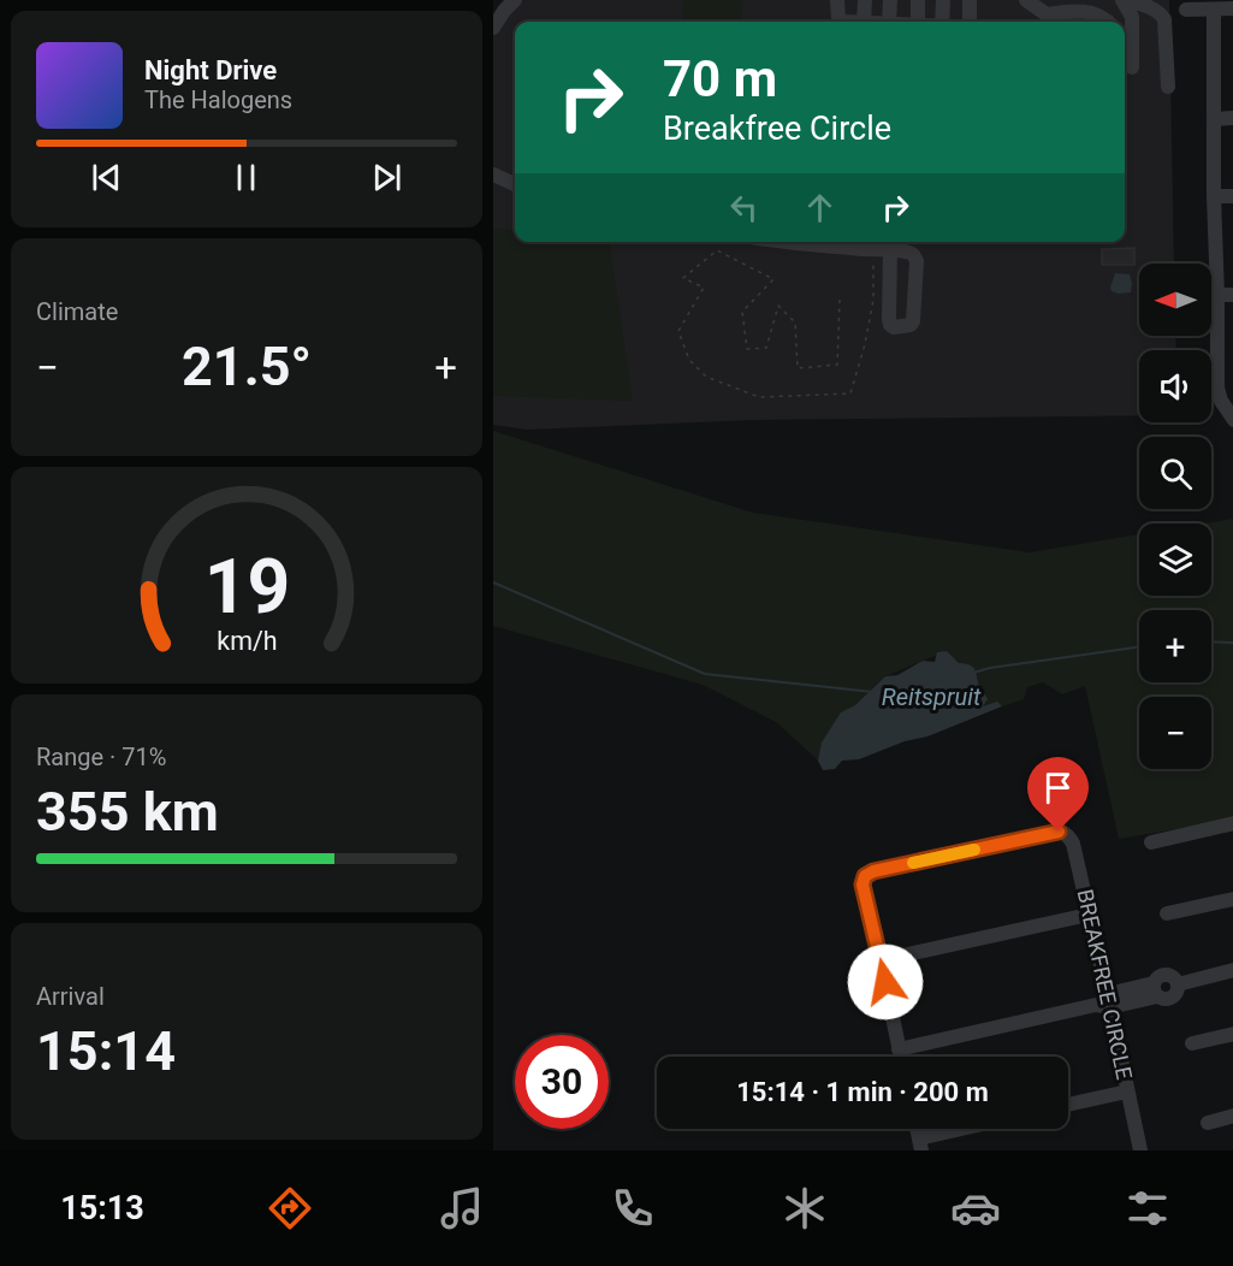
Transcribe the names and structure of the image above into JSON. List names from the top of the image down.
{
  "streets": {
    "street": ["BREAKFREE CIRCLE"]
  },
  "water": ["Reitspruit"],
  "north": "left",
  "page": {
    "turn": ["70 m", "Breakfree Circle"],
    "song": ["Night Drive", "The Halogens"],
    "tile": [
      "Climate",
      ["Range · 71%", "355 km"],
      ["Arrival", "15:14"]
    ],
    "map_buttons": ["+", "−"],
    "heat": ["−", "21.5°", "+"],
    "limit": "30",
    "trip": "15:14 · 1 min · 200 m",
    "tabs": "15:13",
    "gauge": ["19", "km/h"]
  }
}
